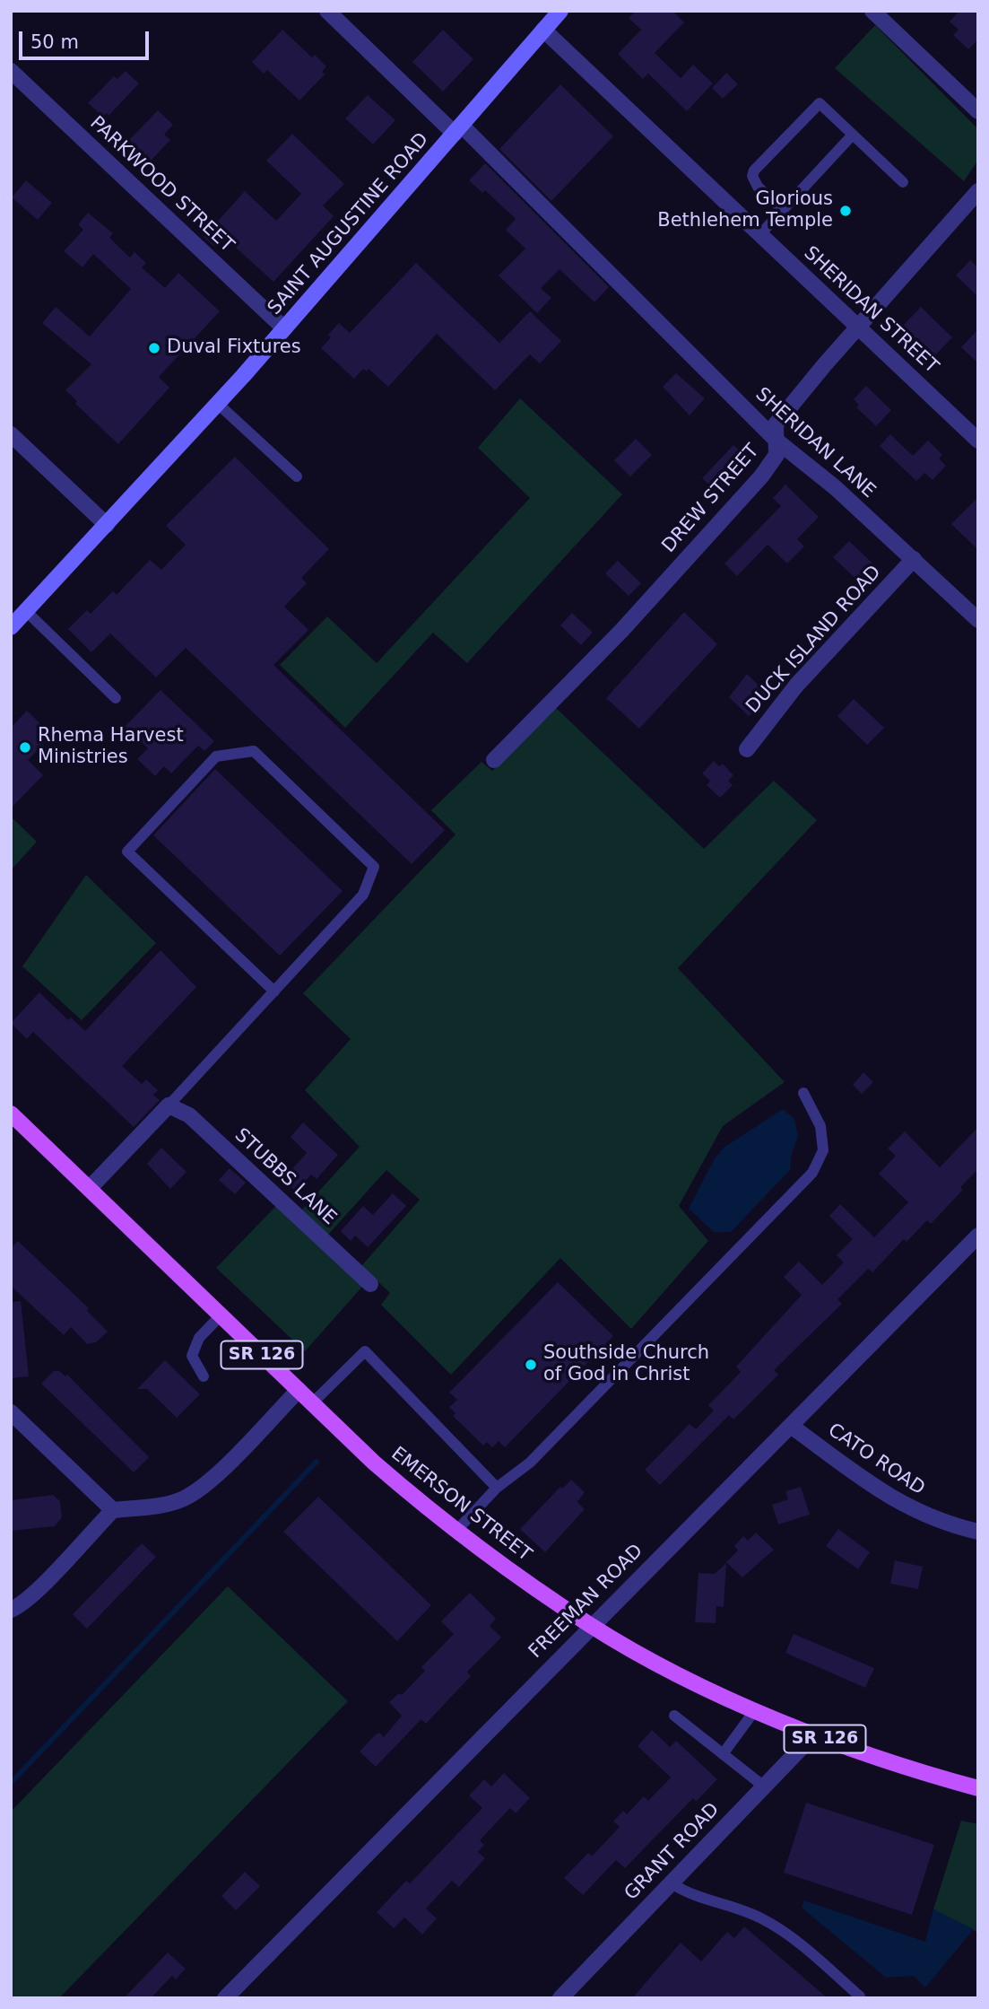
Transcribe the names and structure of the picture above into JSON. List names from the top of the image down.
{
  "streets": {
    "main road": ["SAINT AUGUSTINE ROAD", "SR 126", "EMERSON STREET"],
    "street": [
      "PARKWOOD STREET",
      "SHERIDAN STREET",
      "SHERIDAN LANE",
      "DREW STREET",
      "DUCK ISLAND ROAD",
      "STUBBS LANE",
      "CATO ROAD",
      "FREEMAN ROAD",
      "GRANT ROAD"
    ]
  },
  "crossings": [
    ["PARKWOOD STREET", "SAINT AUGUSTINE ROAD"],
    ["SAINT AUGUSTINE ROAD", "SHERIDAN STREET"],
    ["SAINT AUGUSTINE ROAD", "SHERIDAN LANE"],
    ["SHERIDAN STREET", "DREW STREET"],
    ["SHERIDAN LANE", "DREW STREET"],
    ["SHERIDAN LANE", "DUCK ISLAND ROAD"],
    ["CATO ROAD", "FREEMAN ROAD"],
    ["EMERSON STREET", "FREEMAN ROAD"],
    ["EMERSON STREET", "GRANT ROAD"]
  ],
  "places": [
    "Glorious Bethlehem Temple",
    "Duval Fixtures",
    "Rhema Harvest Ministries",
    "Southside Church of God in Christ"
  ],
  "scale_bar": "50 m"
}
